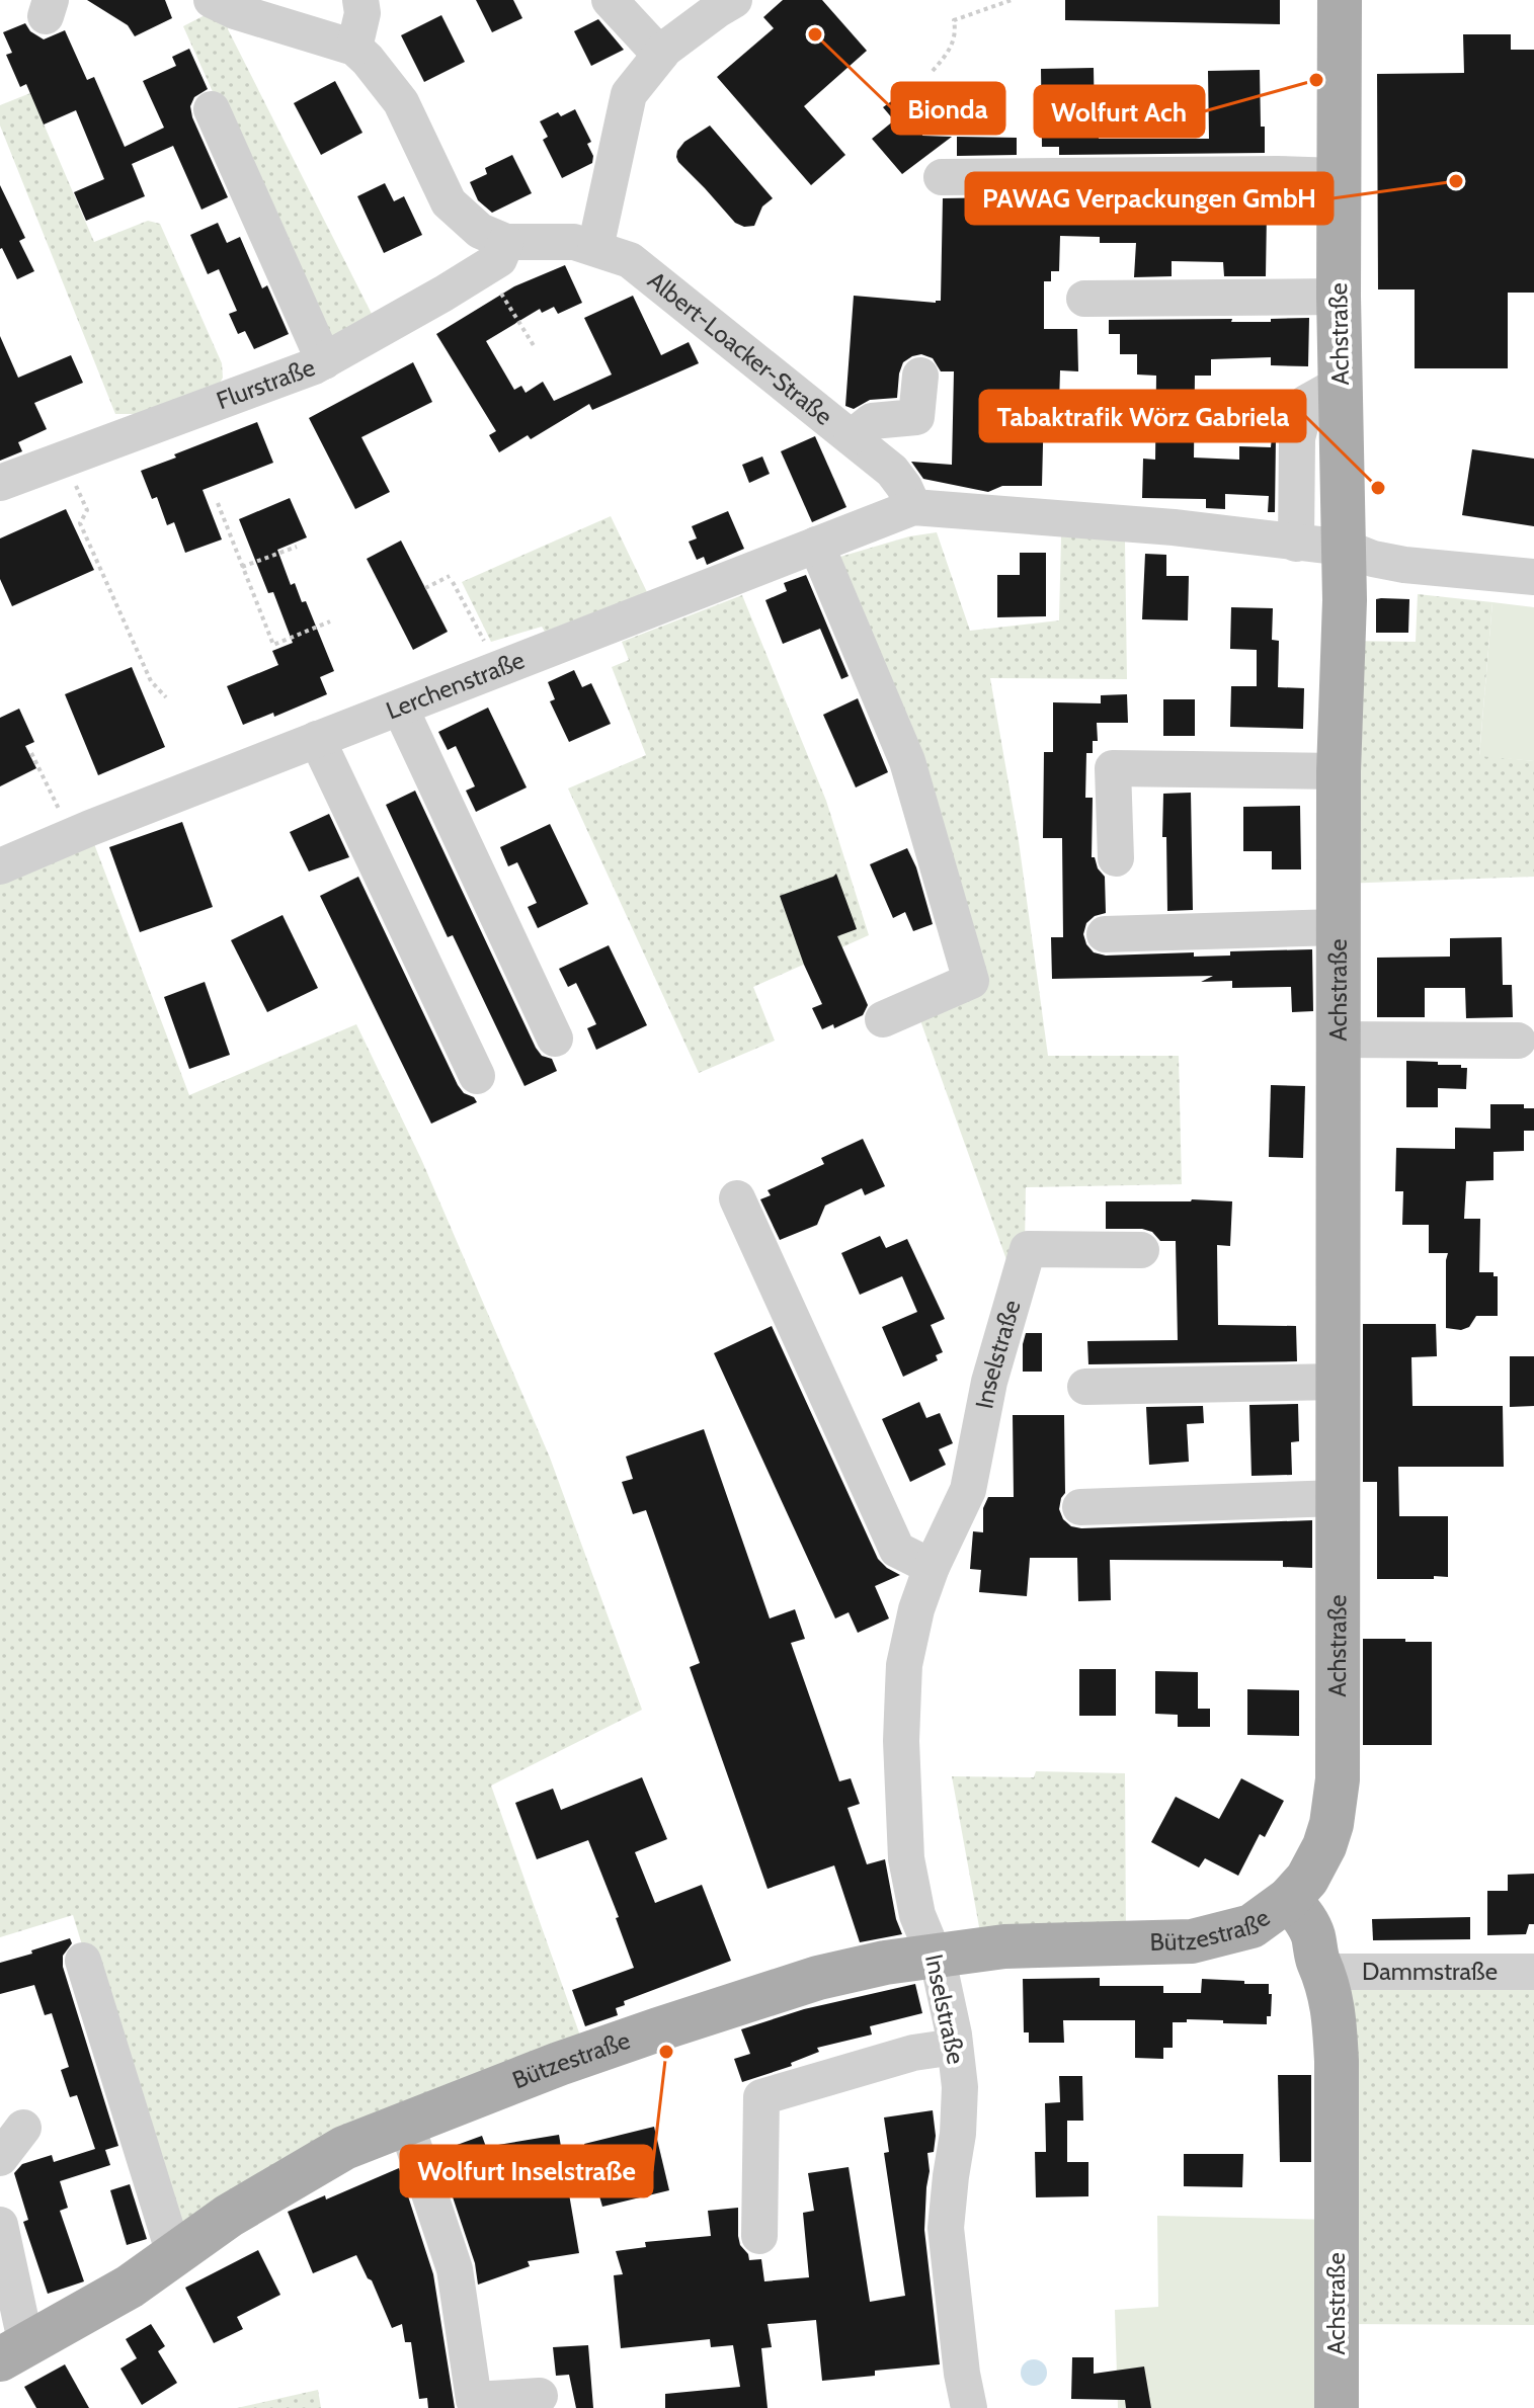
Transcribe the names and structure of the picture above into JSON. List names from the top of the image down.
{
  "streets": {
    "main road": ["Achstraße", "Bützestraße"],
    "street": [
      "Albert-Loacker-Straße",
      "Flurstraße",
      "Lerchenstraße",
      "Inselstraße",
      "Dammstraße"
    ]
  },
  "crossings": [
    ["Achstraße", "Bützestraße"],
    ["Achstraße", "Dammstraße"],
    ["Albert-Loacker-Straße", "Flurstraße"],
    ["Albert-Loacker-Straße", "Lerchenstraße"],
    ["Inselstraße", "Bützestraße"]
  ],
  "places": [
    "Bionda",
    "Wolfurt Ach",
    "PAWAG Verpackungen GmbH",
    "Tabaktrafik Wörz Gabriela",
    "Wolfurt Inselstraße"
  ]
}
